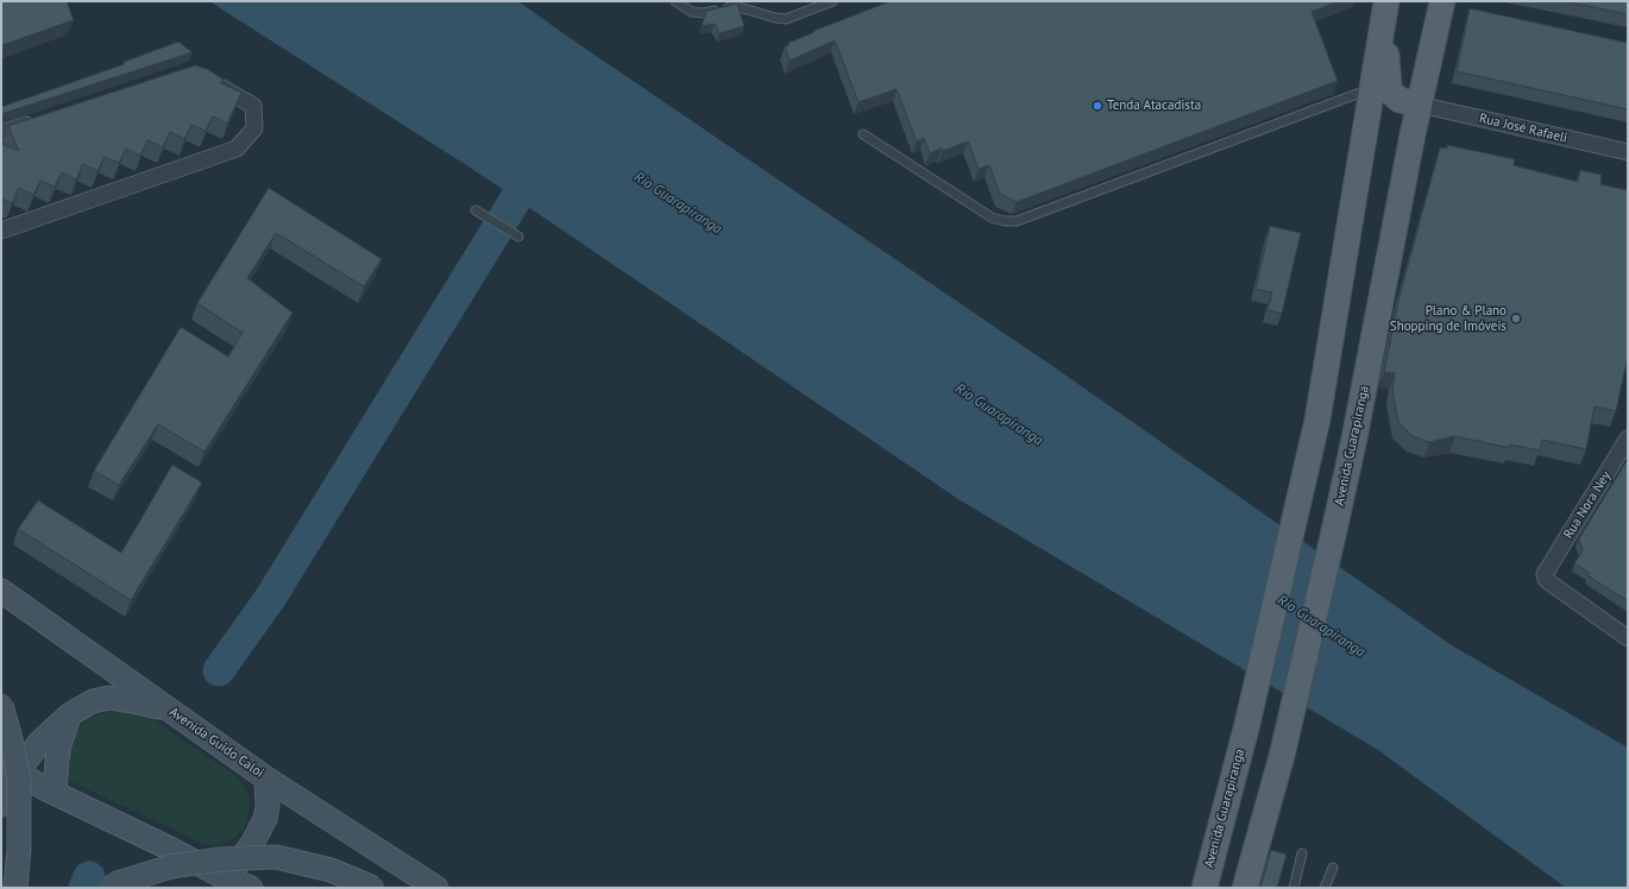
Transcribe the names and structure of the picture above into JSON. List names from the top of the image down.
{
  "streets": {
    "main road": ["Avenida Guarapiranga", "Avenida Guido Caloi"],
    "street": ["Rua José Rafaeli", "Rua Nora Ney"]
  },
  "crossings": [
    ["Rua José Rafaeli", "Avenida Guarapiranga"]
  ],
  "water": ["Rio Guarapiranga"],
  "places": ["Tenda Atacadista", "Plano & Plano Shopping de Imóveis"]
}
